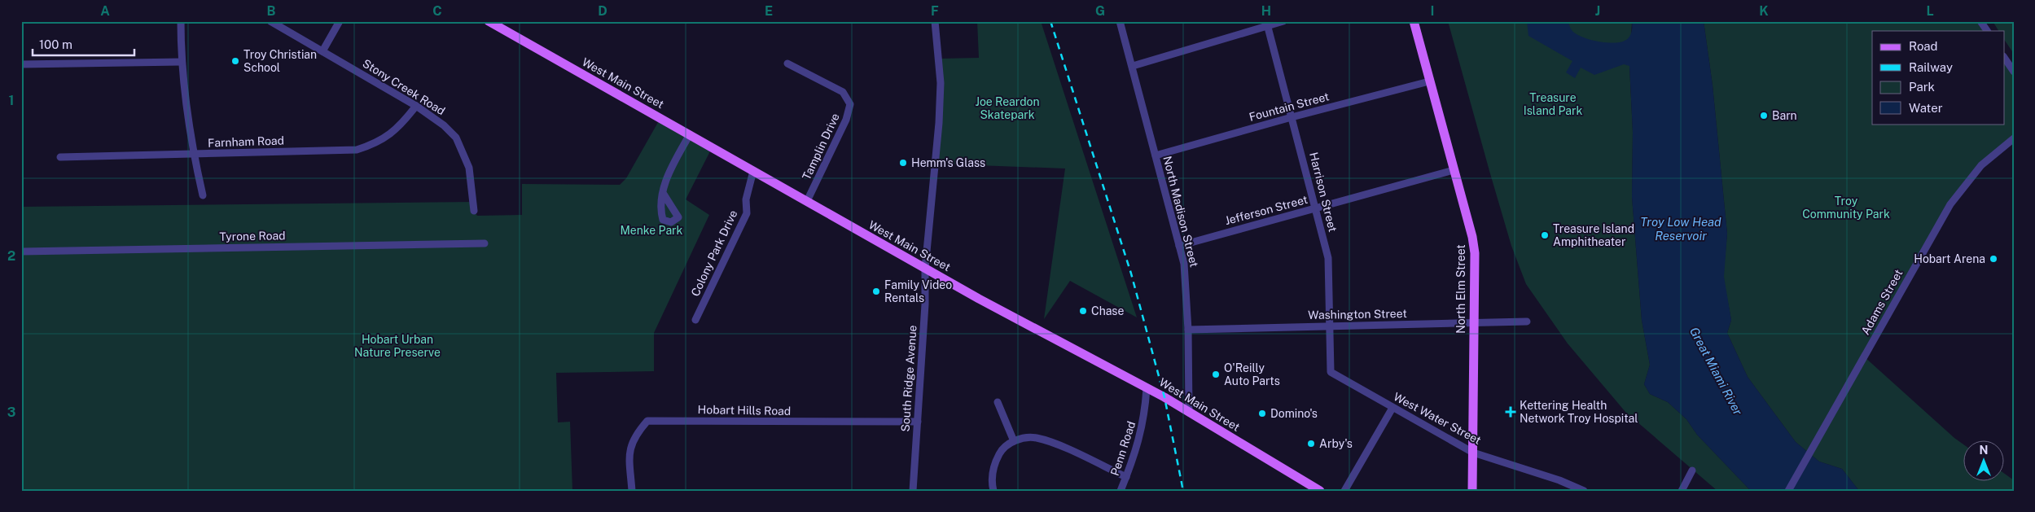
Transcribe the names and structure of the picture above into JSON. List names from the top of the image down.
{
  "streets": {
    "main road": ["West Main Street", "North Elm Street"],
    "street": [
      "Stony Creek Road",
      "Fountain Street",
      "Farnham Road",
      "Tamplin Drive",
      "Harrison Street",
      "Jefferson Street",
      "North Madison Street",
      "Tyrone Road",
      "Colony Park Drive",
      "Adams Street",
      "Washington Street",
      "South Ridge Avenue",
      "Hobart Hills Road",
      "West Water Street",
      "Penn Road"
    ]
  },
  "crossings": [
    ["West Main Street", "Tamplin Drive"],
    ["West Main Street", "North Madison Street"],
    ["West Main Street", "Colony Park Drive"],
    ["West Main Street", "South Ridge Avenue"],
    ["West Main Street", "Penn Road"],
    ["Stony Creek Road", "Farnham Road"],
    ["Fountain Street", "Harrison Street"],
    ["Fountain Street", "North Madison Street"],
    ["Fountain Street", "North Elm Street"],
    ["Harrison Street", "Jefferson Street"],
    ["Harrison Street", "Washington Street"],
    ["Harrison Street", "West Water Street"],
    ["Jefferson Street", "North Madison Street"],
    ["Jefferson Street", "North Elm Street"],
    ["North Madison Street", "Washington Street"],
    ["North Elm Street", "Washington Street"],
    ["North Elm Street", "West Water Street"],
    ["South Ridge Avenue", "Hobart Hills Road"]
  ],
  "water": ["Troy Low Head Reservoir", "Great Miami River"],
  "parks": [
    "Treasure Island Park",
    "Joe Reardon Skatepark",
    "Troy Community Park",
    "Menke Park",
    "Hobart Urban Nature Preserve"
  ],
  "places": {
    "other": [
      "Troy Christian School",
      "Barn",
      "Hemm's Glass",
      "Treasure Island Amphitheater",
      "Hobart Arena",
      "Family Video Rentals",
      "Chase",
      "O'Reilly Auto Parts",
      "Domino's",
      "Arby's"
    ],
    "health": ["Kettering Health Network Troy Hospital"]
  },
  "legend": [
    "Road",
    "Railway",
    "Park",
    "Water"
  ],
  "scale_bar": "100 m",
  "north": "top",
  "grid": {
    "columns": [
      "A",
      "B",
      "C",
      "D",
      "E",
      "F",
      "G",
      "H",
      "I",
      "J",
      "K",
      "L"
    ],
    "rows": ["1", "2", "3"]
  }
}
